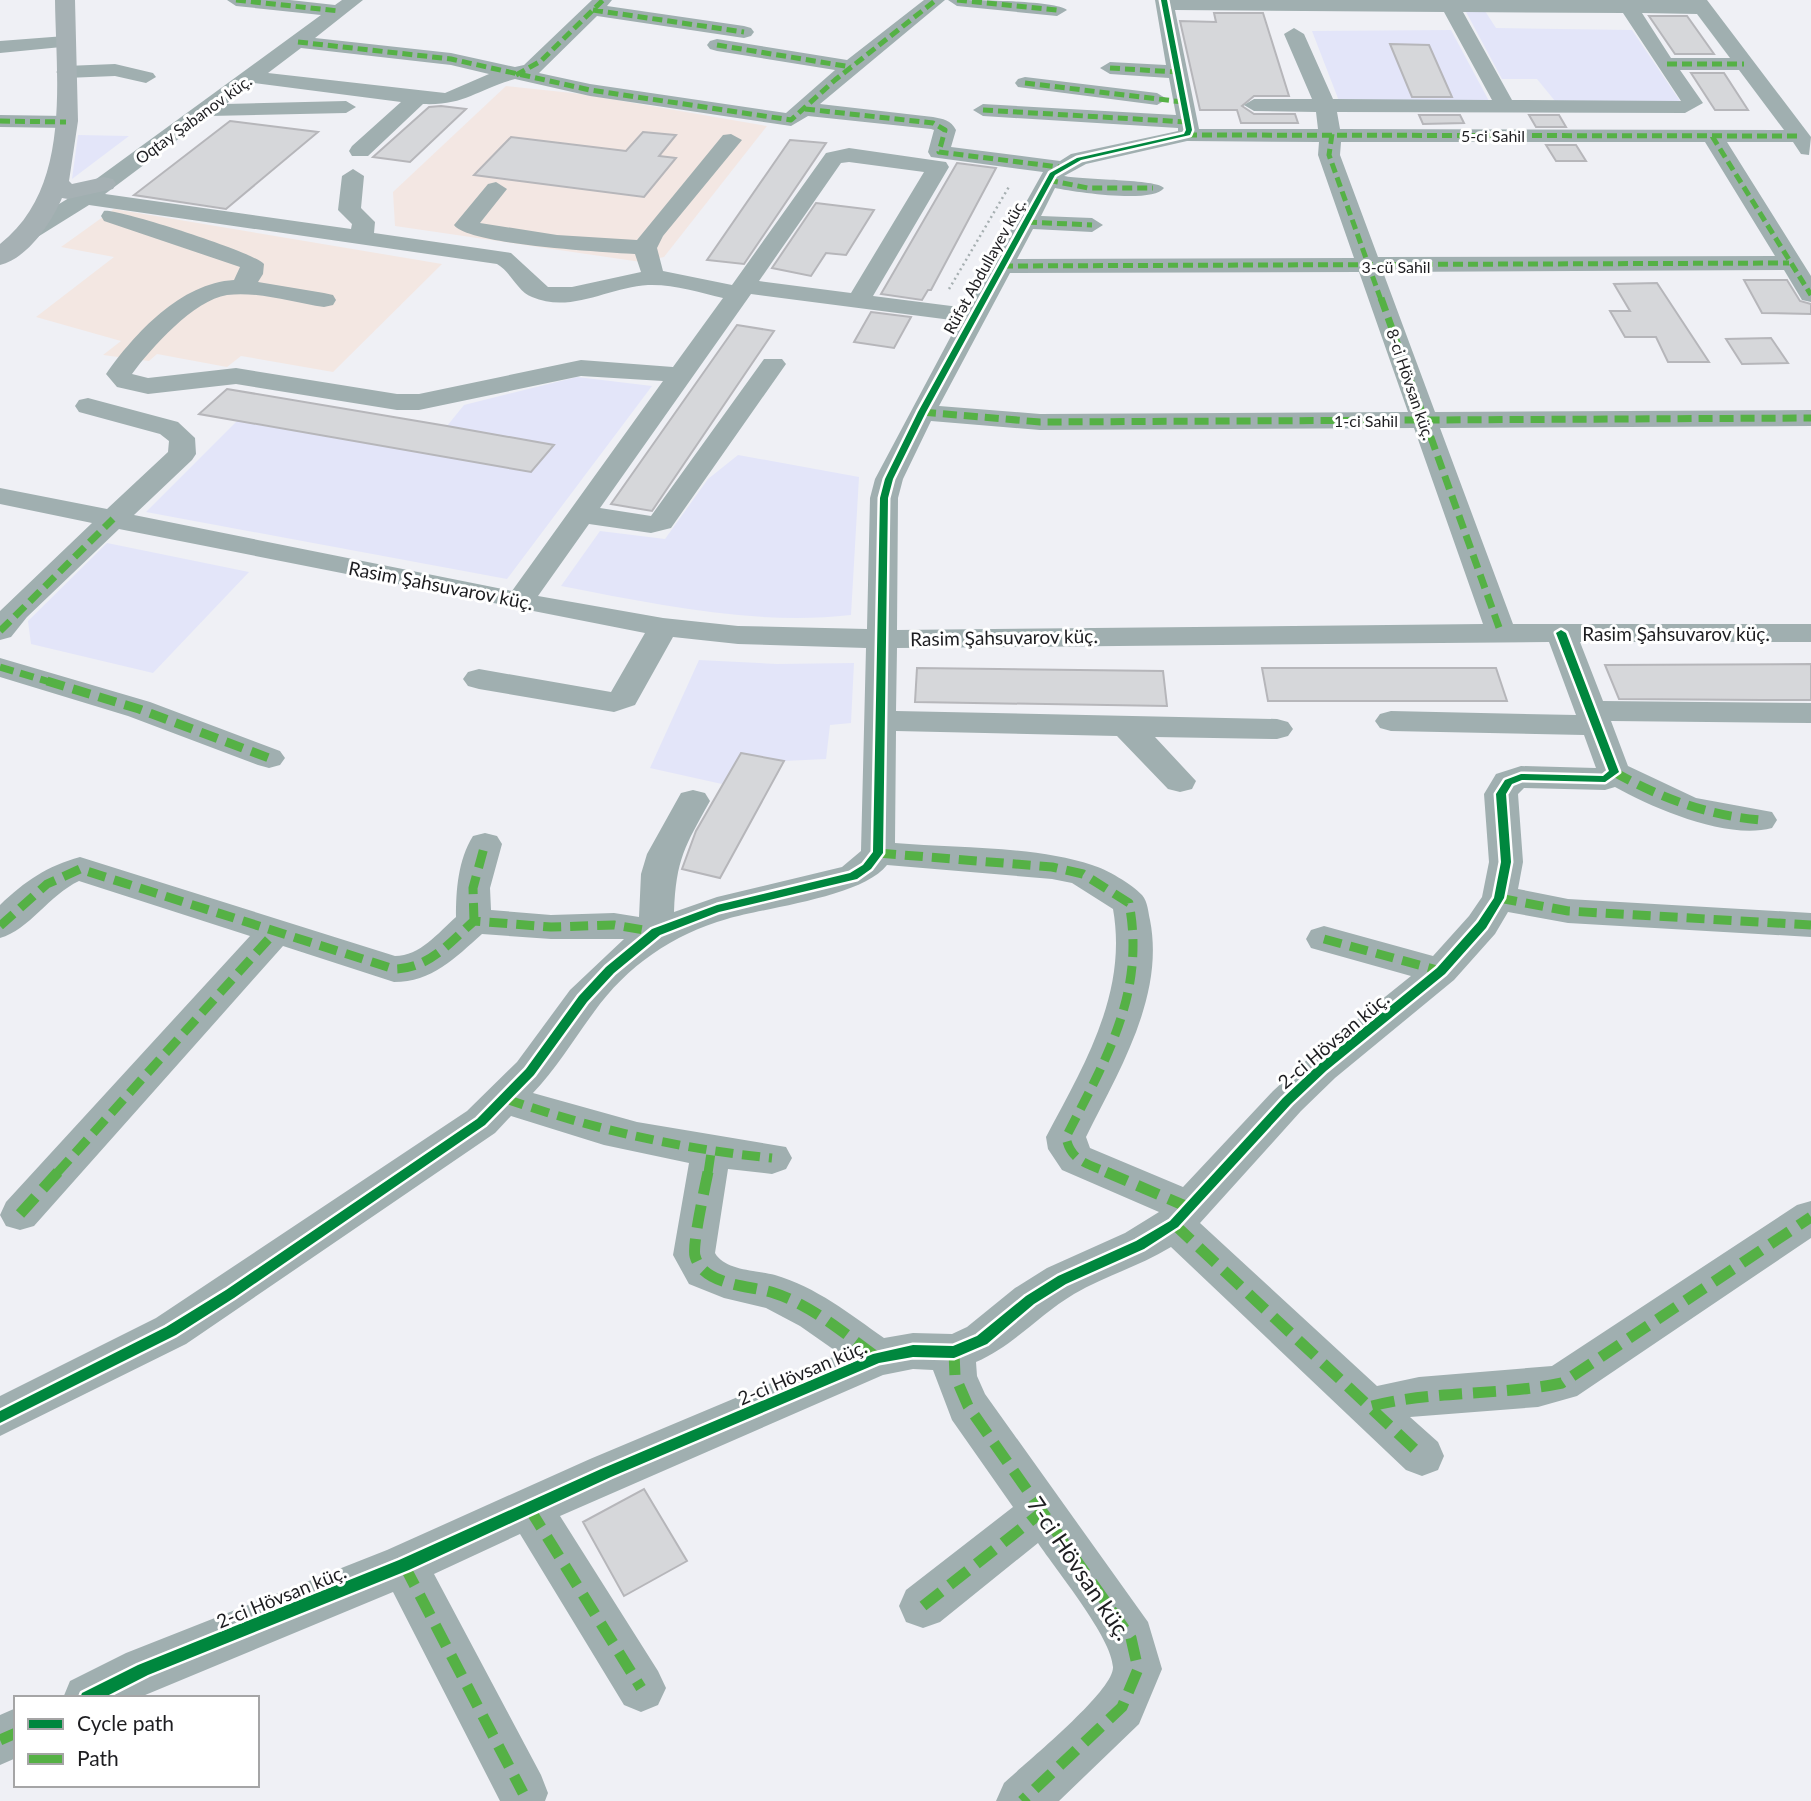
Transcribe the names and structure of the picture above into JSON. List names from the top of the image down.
{
  "streets": {
    "street": [
      "Oqtay Şabanov küç.",
      "5-ci Sahil",
      "Rüfət Abdullayev küç.",
      "3-cü Sahil",
      "8-ci Hövsan küç.",
      "1-ci Sahil",
      "Rasim Şahsuvarov küç.",
      "2-ci Hövsan küç.",
      "7-ci Hövsan küç."
    ]
  },
  "crossings": [
    ["5-ci Sahil", "8-ci Hövsan küç."],
    ["Rüfət Abdullayev küç.", "3-cü Sahil"],
    ["Rüfət Abdullayev küç.", "1-ci Sahil"],
    ["Rüfət Abdullayev küç.", "Rasim Şahsuvarov küç."],
    ["3-cü Sahil", "8-ci Hövsan küç."],
    ["8-ci Hövsan küç.", "1-ci Sahil"],
    ["8-ci Hövsan küç.", "Rasim Şahsuvarov küç."],
    ["2-ci Hövsan küç.", "7-ci Hövsan küç."]
  ],
  "legend": ["Cycle path", "Path"]
}
